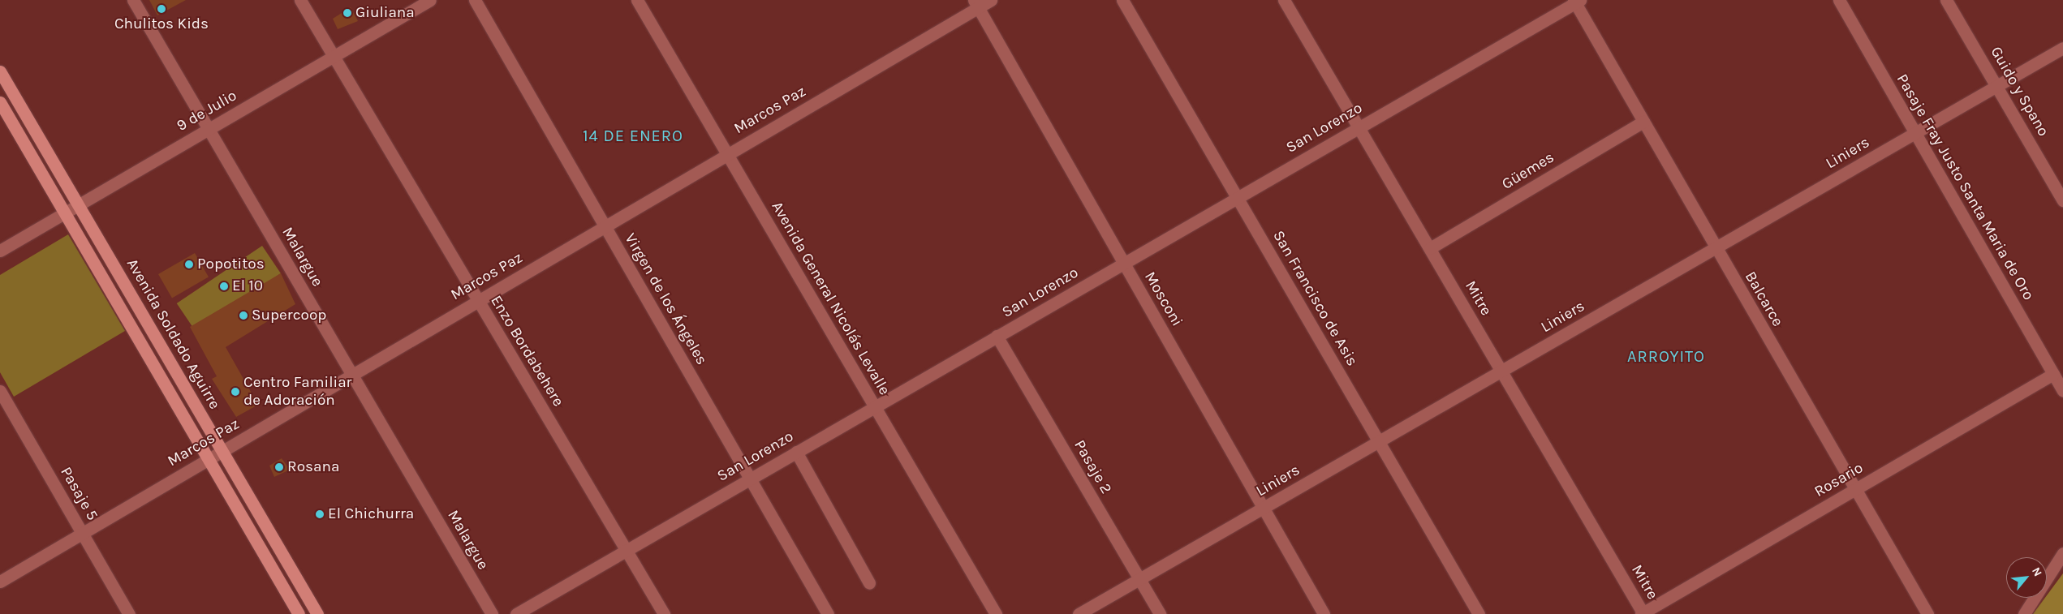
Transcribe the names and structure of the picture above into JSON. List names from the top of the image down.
{
  "streets": {
    "main road": ["Avenida Soldado Aguirre"],
    "street": [
      "Guido y Spano",
      "Marcos Paz",
      "9 de Julio",
      "San Lorenzo",
      "Liniers",
      "Güemes",
      "Pasaje Fray Justo Santa Maria de Oro",
      "Malargue",
      "Avenida General Nicolás Levalle",
      "San Francisco de Asis",
      "Mitre",
      "Virgen de los Ángeles",
      "Mosconi",
      "Balcarce",
      "Enzo Bordabehere",
      "Pasaje 2",
      "Rosario",
      "Pasaje 5"
    ]
  },
  "crossings": [
    ["Guido y Spano", "Liniers"],
    ["Marcos Paz", "Malargue"],
    ["Marcos Paz", "Avenida General Nicolás Levalle"],
    ["Marcos Paz", "Virgen de los Ángeles"],
    ["Marcos Paz", "Mosconi"],
    ["Marcos Paz", "Avenida Soldado Aguirre"],
    ["Marcos Paz", "Enzo Bordabehere"],
    ["Marcos Paz", "Pasaje 5"],
    ["9 de Julio", "Malargue"],
    ["9 de Julio", "Avenida Soldado Aguirre"],
    ["9 de Julio", "Enzo Bordabehere"],
    ["San Lorenzo", "Avenida General Nicolás Levalle"],
    ["San Lorenzo", "San Francisco de Asis"],
    ["San Lorenzo", "Mitre"],
    ["San Lorenzo", "Virgen de los Ángeles"],
    ["San Lorenzo", "Mosconi"],
    ["San Lorenzo", "Balcarce"],
    ["San Lorenzo", "Enzo Bordabehere"],
    ["San Lorenzo", "Pasaje 2"],
    ["Liniers", "Pasaje Fray Justo Santa Maria de Oro"],
    ["Liniers", "San Francisco de Asis"],
    ["Liniers", "Mitre"],
    ["Liniers", "Mosconi"],
    ["Liniers", "Balcarce"],
    ["Liniers", "Pasaje 2"],
    ["Güemes", "Mitre"],
    ["Güemes", "Balcarce"],
    ["Pasaje Fray Justo Santa Maria de Oro", "Rosario"],
    ["Mitre", "Rosario"],
    ["Balcarce", "Rosario"]
  ],
  "districts": ["14 DE ENERO", "ARROYITO"],
  "places": [
    "Chulitos Kids",
    "Giuliana",
    "Popotitos",
    "El 10",
    "Supercoop",
    "Centro Familiar de Adoración",
    "Rosana",
    "El Chichurra"
  ],
  "north": "top right"
}
